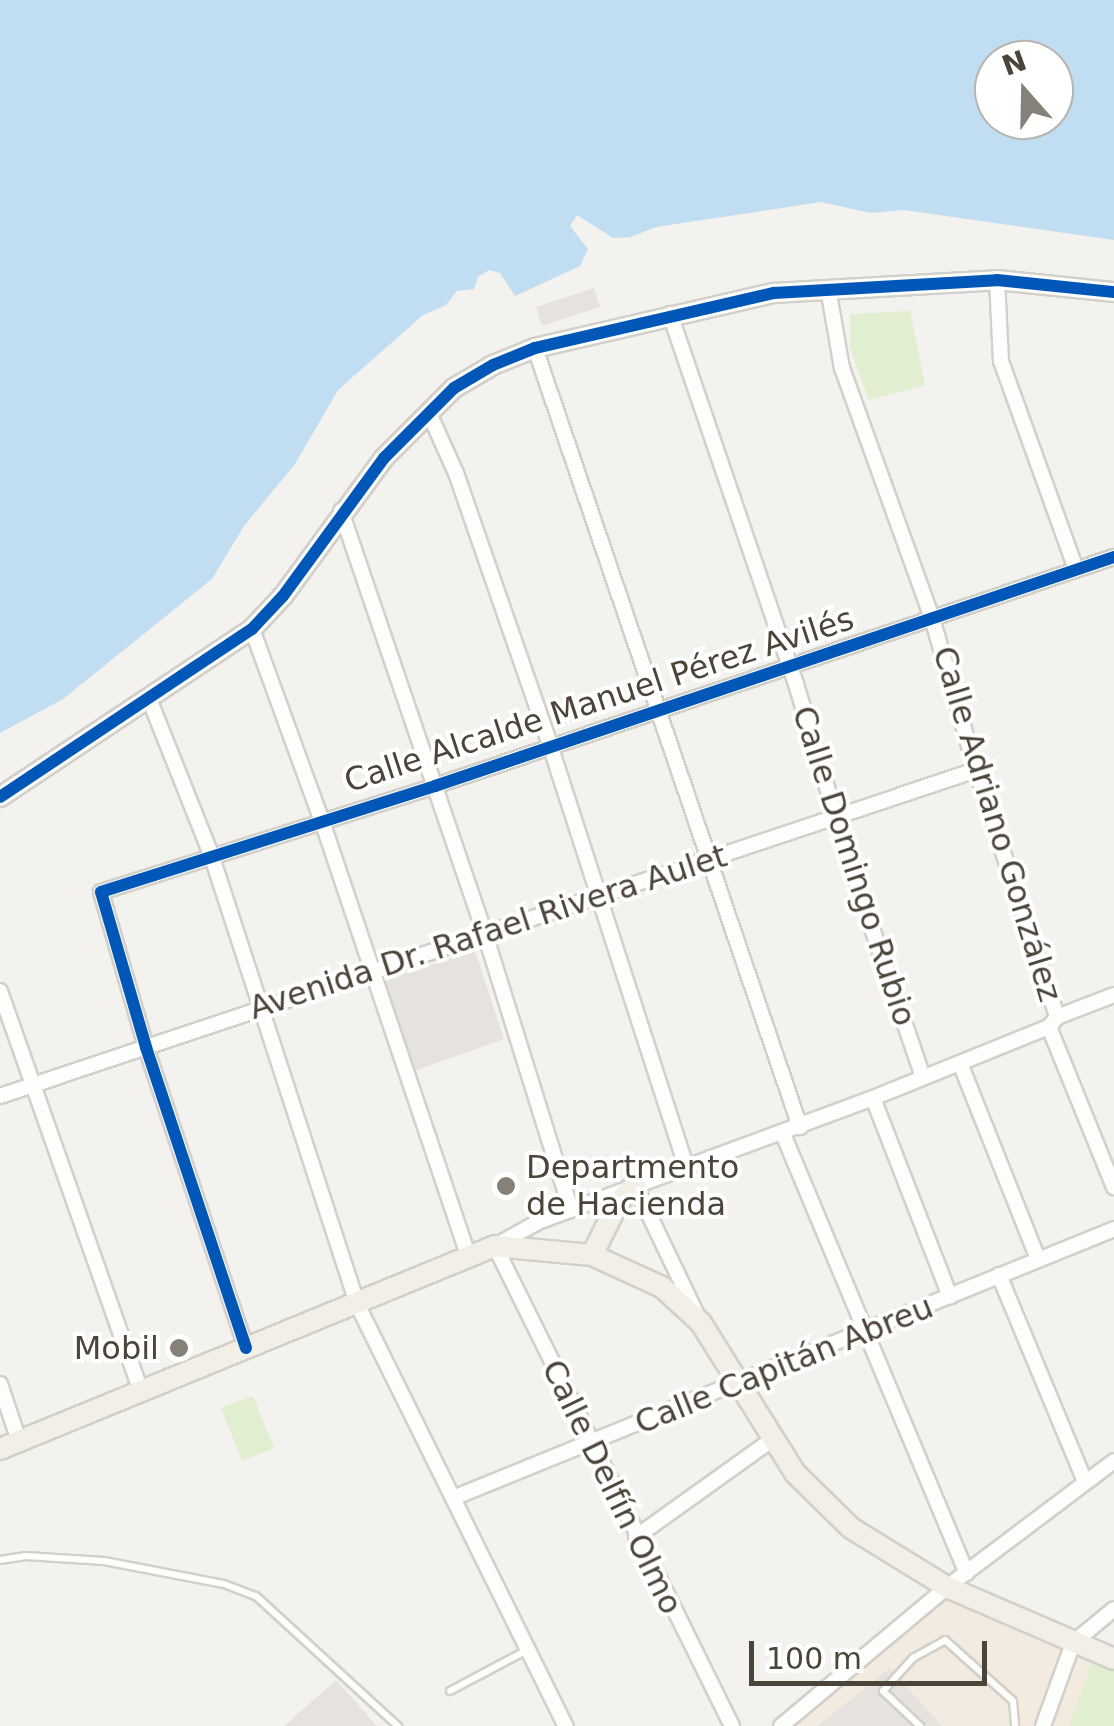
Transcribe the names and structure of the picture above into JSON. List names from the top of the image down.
{
  "streets": {
    "street": [
      "Calle Alcalde Manuel Pérez Avilés",
      "Calle Adriano González",
      "Calle Domingo Rubio",
      "Avenida Dr. Rafael Rivera Aulet",
      "Calle Capitán Abreu",
      "Calle Delfín Olmo"
    ]
  },
  "crossings": [
    ["Calle Alcalde Manuel Pérez Avilés", "Calle Adriano González"],
    ["Calle Alcalde Manuel Pérez Avilés", "Calle Domingo Rubio"],
    ["Calle Alcalde Manuel Pérez Avilés", "Avenida Dr. Rafael Rivera Aulet"],
    ["Calle Adriano González", "Avenida Dr. Rafael Rivera Aulet"],
    ["Calle Domingo Rubio", "Avenida Dr. Rafael Rivera Aulet"],
    ["Calle Capitán Abreu", "Calle Delfín Olmo"]
  ],
  "places": ["Departmento de Hacienda", "Mobil"],
  "scale_bar": "100 m",
  "north": "top"
}
